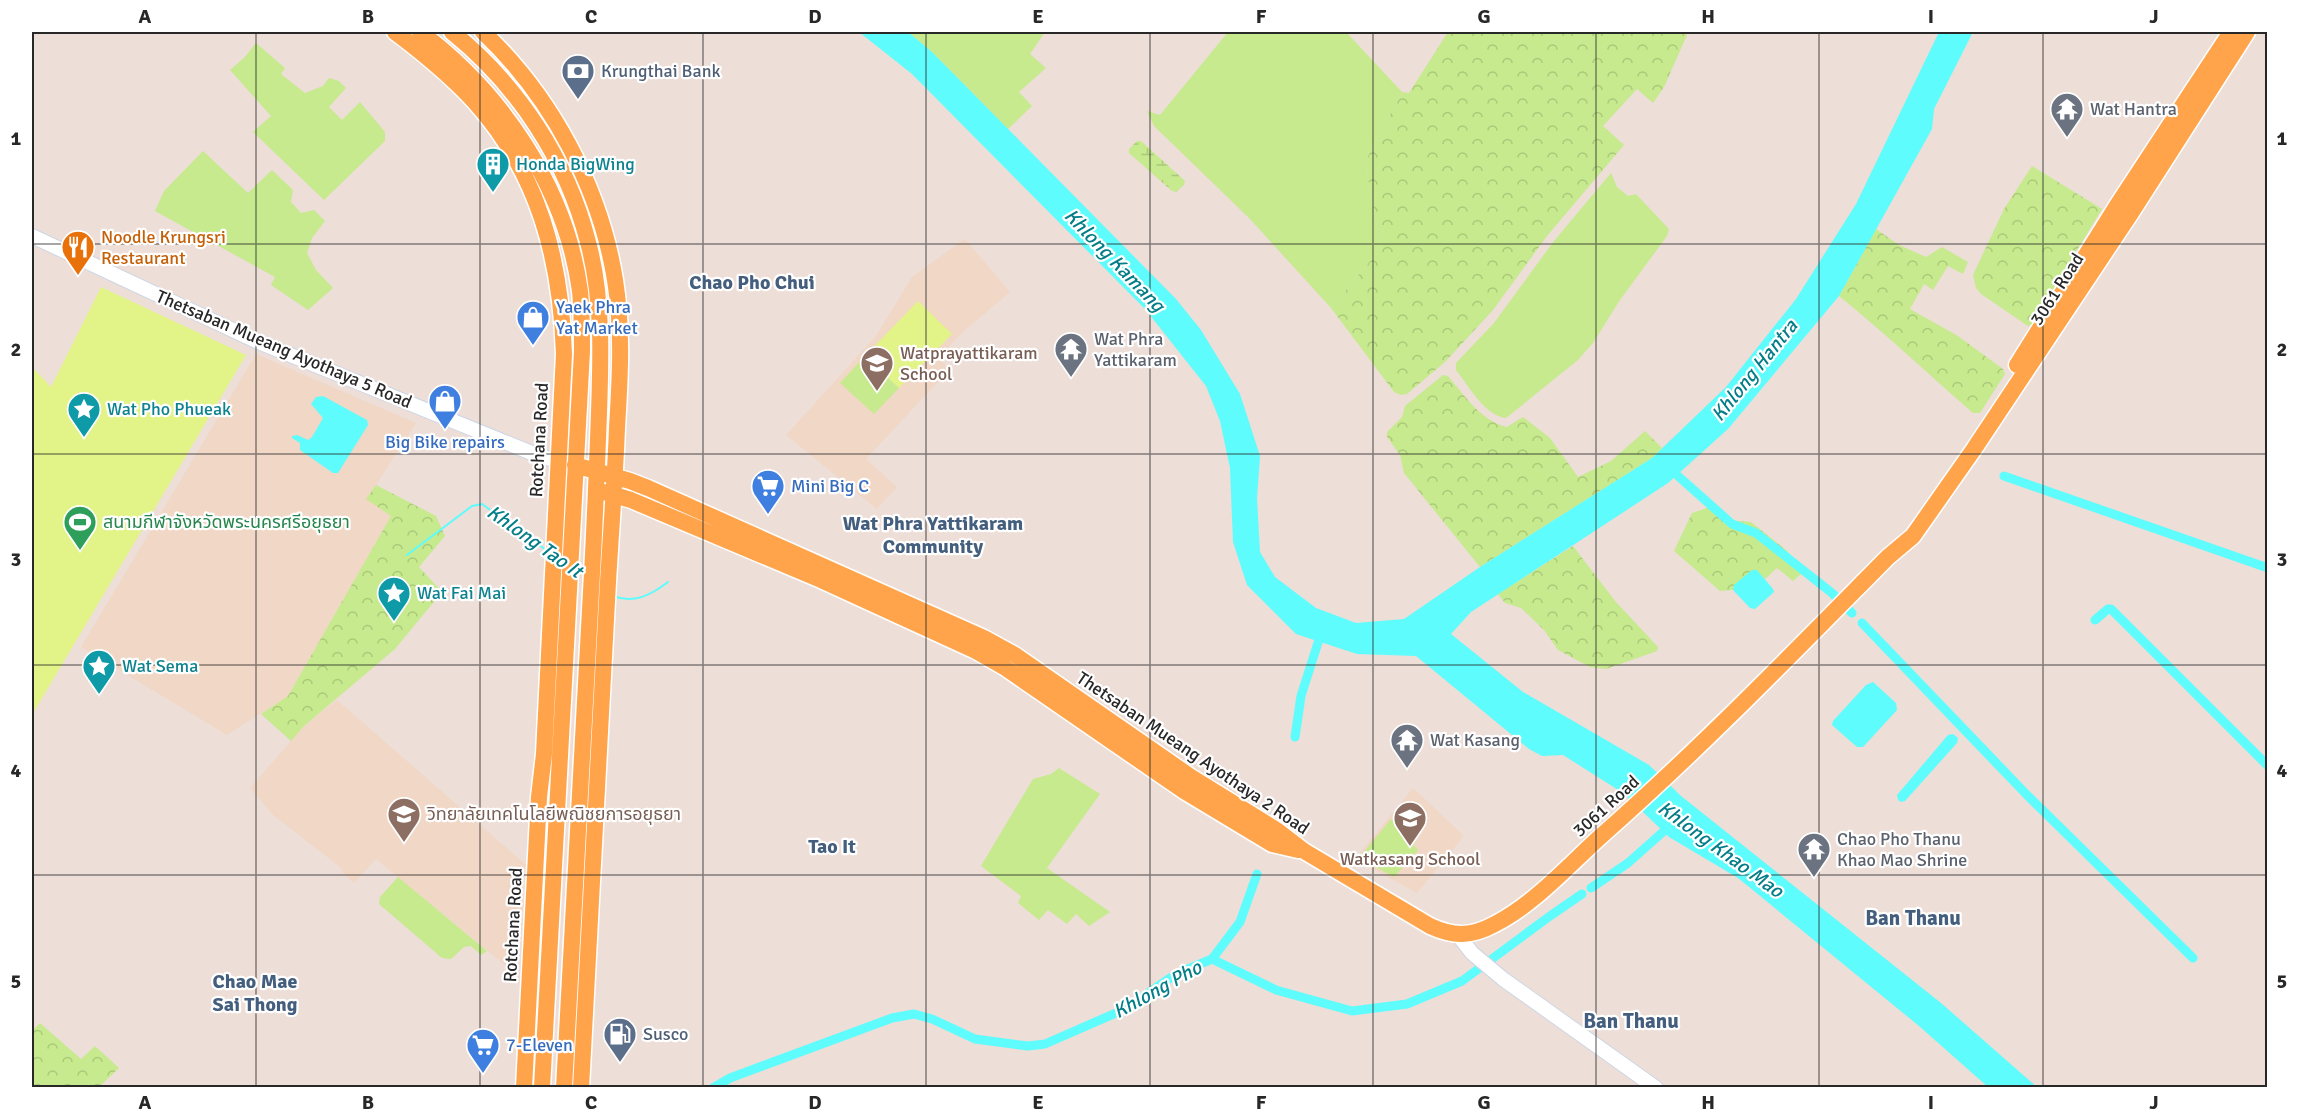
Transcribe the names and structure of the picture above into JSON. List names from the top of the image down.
{
  "streets": {
    "main road": ["3061 Road", "Rotchana Road", "Thetsaban Mueang Ayothaya 2 Road"],
    "street": ["Thetsaban Mueang Ayothaya 5 Road"]
  },
  "crossings": [
    ["Thetsaban Mueang Ayothaya 5 Road", "Rotchana Road"],
    ["Thetsaban Mueang Ayothaya 5 Road", "Thetsaban Mueang Ayothaya 2 Road"],
    ["Rotchana Road", "Thetsaban Mueang Ayothaya 2 Road"]
  ],
  "districts": [
    "Chao Pho Chui",
    "Wat Phra Yattikaram Community",
    "Tao It",
    "Ban Thanu",
    "Chao Mae Sai Thong",
    "Ban Thanu"
  ],
  "water": [
    "Khlong Kamang",
    "Khlong Hantra",
    "Khlong Tao It",
    "Khlong Khao Mao",
    "Khlong Pho"
  ],
  "places": {
    "bank": ["Krungthai Bank"],
    "temple": [
      "Wat Hantra",
      "Wat Phra Yattikaram",
      "Wat Kasang",
      "Chao Pho Thanu Khao Mao Shrine"
    ],
    "building": ["Honda BigWing"],
    "restaurant": ["Noodle Krungsri Restaurant"],
    "shop": ["Yaek Phra Yat Market", "Big Bike repairs"],
    "school or university": ["Watprayattikaram School", "วิทยาลัยเทคโนโลยีพณิชยการอยุธยา", "Watkasang School"],
    "place": ["Wat Pho Phueak", "Wat Fai Mai", "Wat Sema"],
    "supermarket": ["Mini Big C", "7-Eleven"],
    "sports": ["สนามกีฬาจังหวัดพระนครศรีอยุธยา"],
    "fuel station": ["Susco"]
  },
  "grid": {
    "columns": [
      "A",
      "B",
      "C",
      "D",
      "E",
      "F",
      "G",
      "H",
      "I",
      "J"
    ],
    "rows": [
      "1",
      "2",
      "3",
      "4",
      "5"
    ]
  }
}
